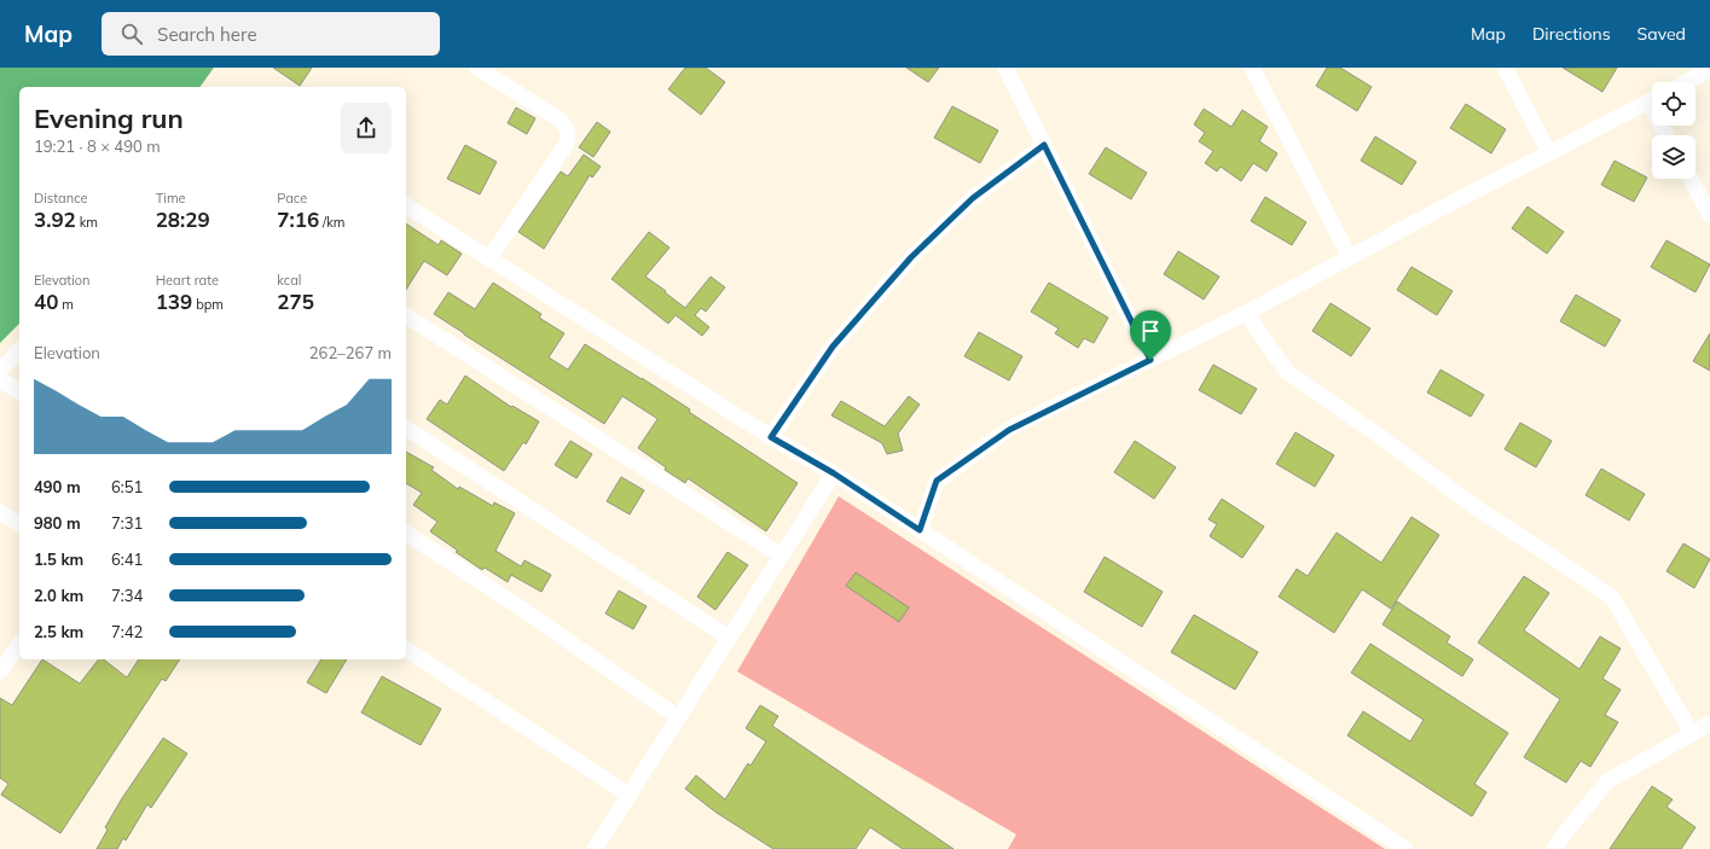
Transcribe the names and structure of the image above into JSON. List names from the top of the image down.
{
  "page": {
    "header": "Map",
    "search": "Search here",
    "nav": ["Map", "Directions", "Saved"],
    "heading": ["Evening run", "19:21 · 8 × 490 m"],
    "stats": [
      ["Distance", "3.92 km"],
      ["Time", "28:29"],
      ["Pace", "7:16 /km"],
      ["Elevation", "40 m"],
      ["Heart rate", "139 bpm"],
      ["kcal", "275"]
    ],
    "chart": ["Elevation", "262–267 m"],
    "list": [
      {
        "name": "490 m",
        "note": "6:51"
      },
      {
        "name": "980 m",
        "note": "7:31"
      },
      {
        "name": "1.5 km",
        "note": "6:41"
      },
      {
        "name": "2.0 km",
        "note": "7:34"
      },
      {
        "name": "2.5 km",
        "note": "7:42"
      }
    ]
  }
}
